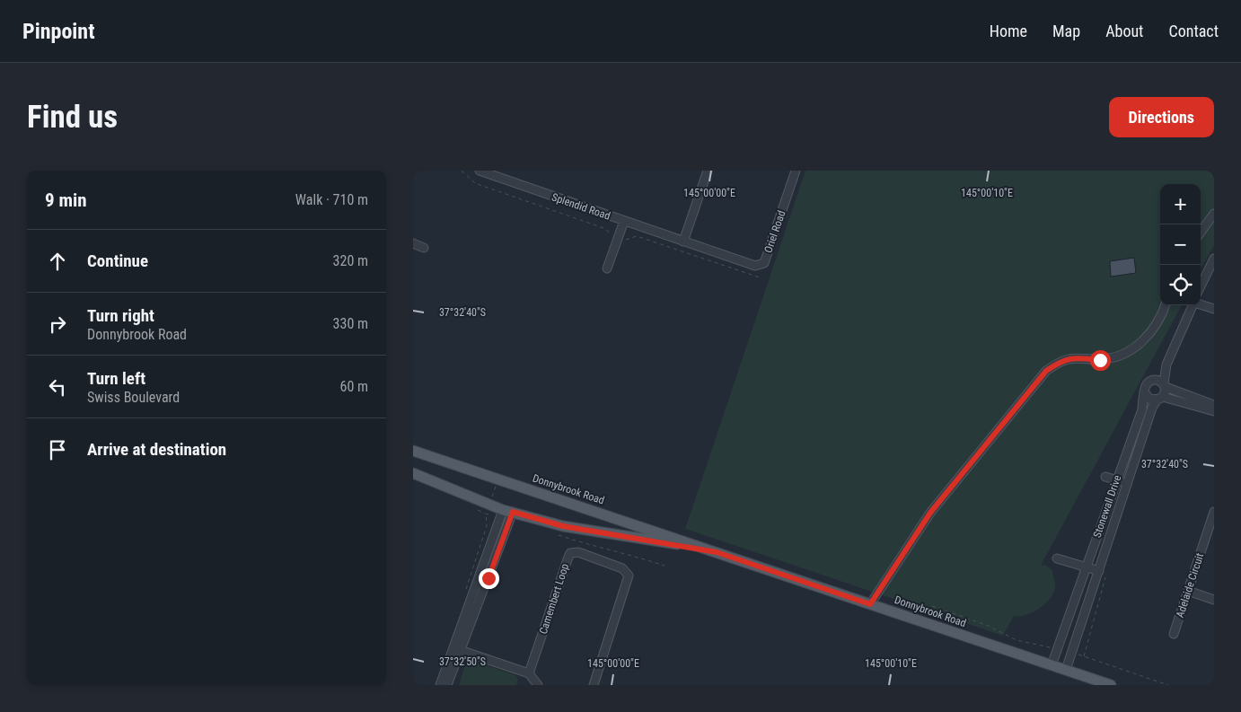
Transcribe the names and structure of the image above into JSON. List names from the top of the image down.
{
  "streets": {
    "main road": ["Donnybrook Road"],
    "street": [
      "Splendid Road",
      "Oriel Road",
      "Stonewall Drive",
      "Adelaide Circuit",
      "Camembert Loop"
    ]
  },
  "crossings": [
    ["Splendid Road", "Oriel Road"],
    ["Donnybrook Road", "Stonewall Drive"]
  ],
  "page": {
    "header": "Pinpoint",
    "nav": [
      "Home",
      "Map",
      "About",
      "Contact"
    ],
    "buttons": "Directions",
    "title": "Find us",
    "heading": ["9 min", "Walk · 710 m"],
    "map_buttons": ["+", "−"],
    "list": [
      ["Continue", "320 m"],
      ["Turn right", "Donnybrook Road", "330 m"],
      ["Turn left", "Swiss Boulevard", "60 m"],
      "Arrive at destination"
    ]
  },
  "coordinates": [
    "145°00'00\"E",
    "145°00'10\"E",
    "37°32'40\"S",
    "37°32'50\"S"
  ]
}
